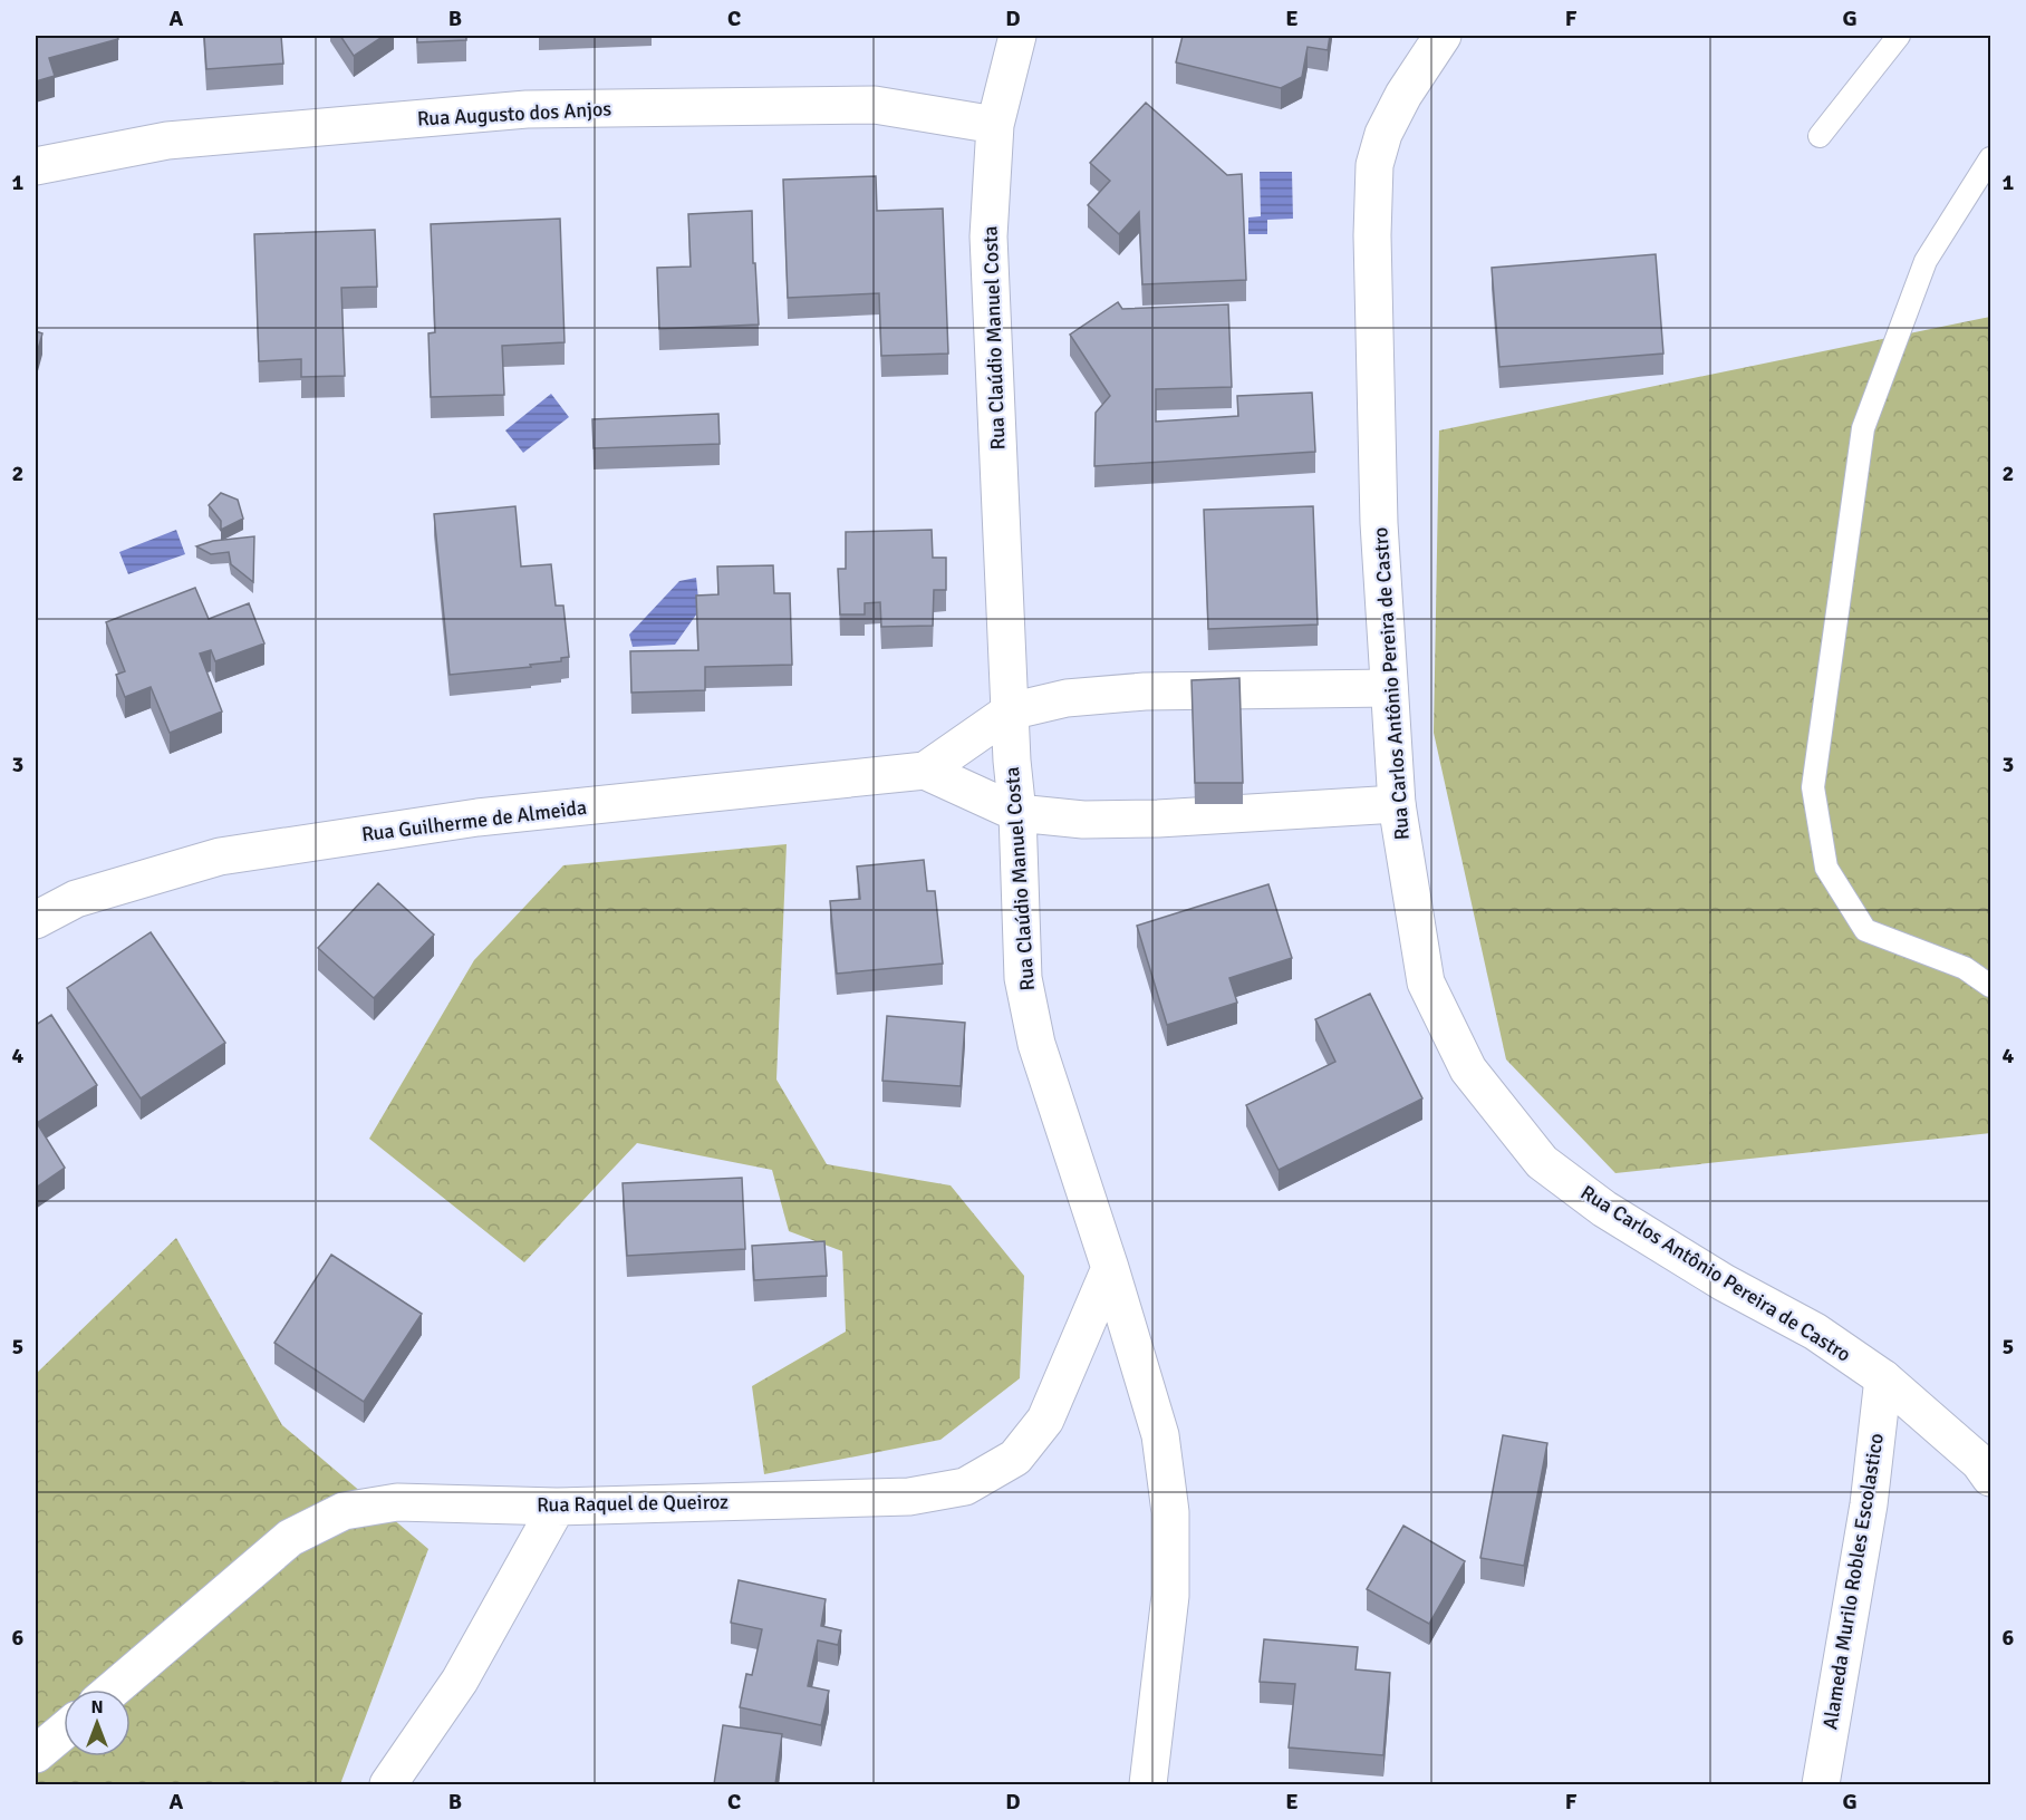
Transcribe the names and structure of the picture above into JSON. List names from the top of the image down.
{
  "streets": {
    "street": [
      "Rua Augusto dos Anjos",
      "Rua Claúdio Manuel Costa",
      "Rua Carlos Antônio Pereira de Castro",
      "Rua Guilherme de Almeida",
      "Rua Raquel de Queiroz",
      "Alameda Murilo Robles Escolastico"
    ]
  },
  "crossings": [
    ["Rua Augusto dos Anjos", "Rua Claúdio Manuel Costa"],
    ["Rua Claúdio Manuel Costa", "Rua Guilherme de Almeida"],
    ["Rua Claúdio Manuel Costa", "Rua Raquel de Queiroz"],
    ["Rua Carlos Antônio Pereira de Castro", "Alameda Murilo Robles Escolastico"]
  ],
  "north": "top",
  "grid": {
    "columns": [
      "A",
      "B",
      "C",
      "D",
      "E",
      "F",
      "G"
    ],
    "rows": [
      "1",
      "2",
      "3",
      "4",
      "5",
      "6"
    ]
  }
}
